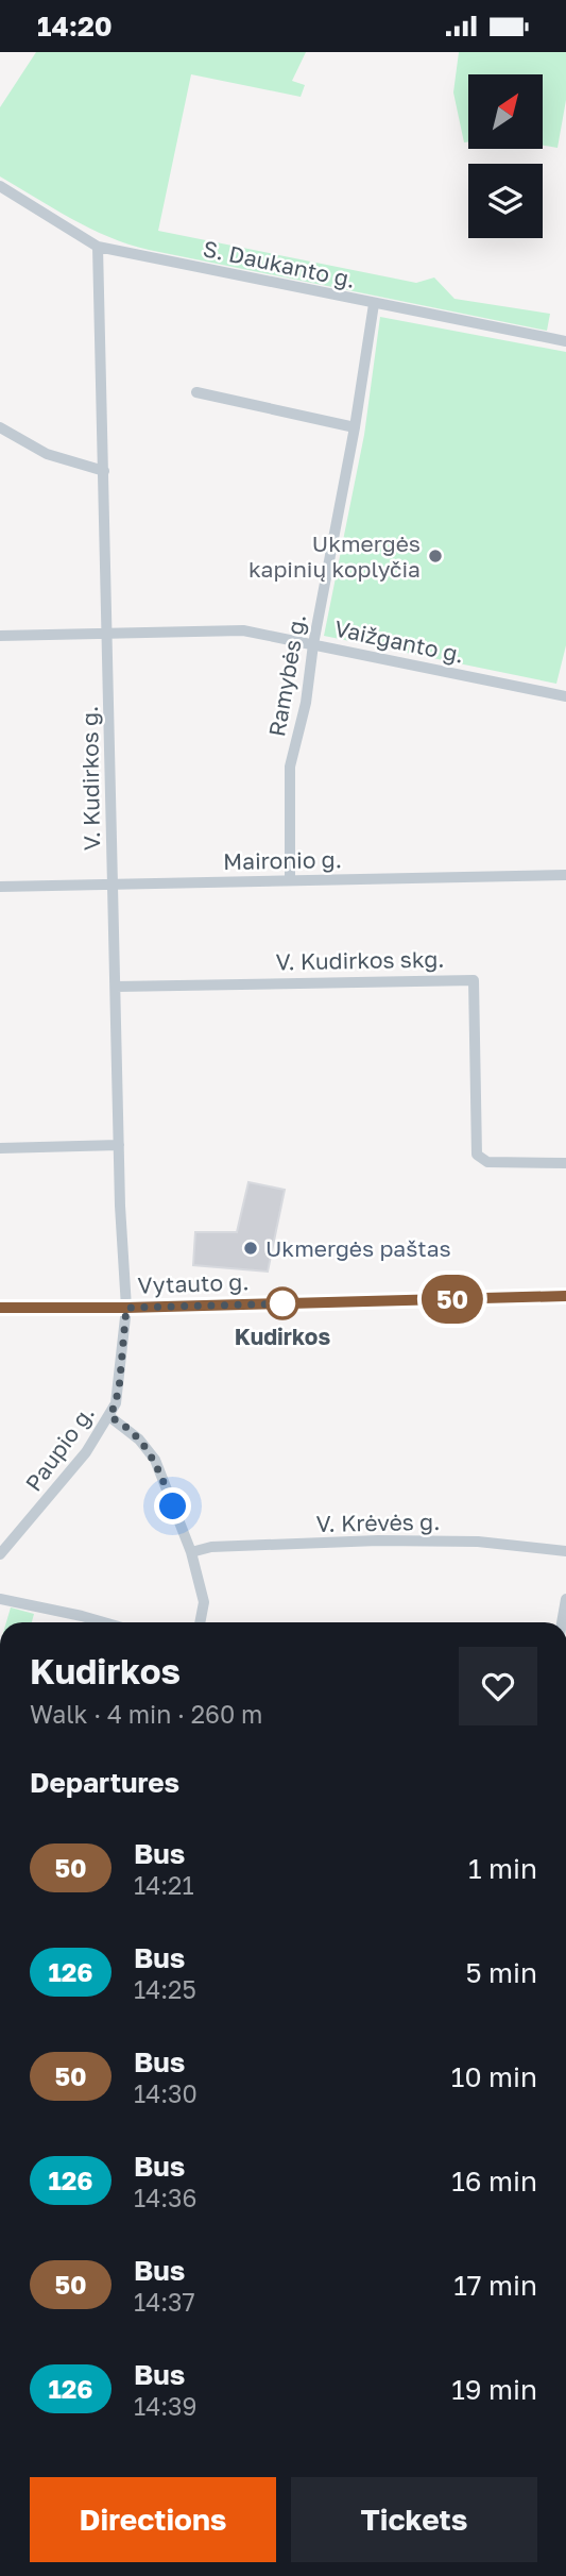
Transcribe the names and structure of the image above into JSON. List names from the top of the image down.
{
  "streets": {
    "main road": ["Vytauto g."],
    "street": [
      "S. Daukanto g.",
      "Vaižganto g.",
      "Ramybės g.",
      "V. Kudirkos g.",
      "Maironio g.",
      "V. Kudirkos skg.",
      "Paupio g.",
      "V. Krėvės g."
    ]
  },
  "crossings": [
    ["S. Daukanto g.", "Ramybės g."],
    ["S. Daukanto g.", "V. Kudirkos g."],
    ["Vaižganto g.", "Ramybės g."],
    ["Vaižganto g.", "V. Kudirkos g."],
    ["Ramybės g.", "Maironio g."],
    ["V. Kudirkos g.", "Maironio g."],
    ["V. Kudirkos g.", "V. Kudirkos skg."],
    ["V. Kudirkos g.", "Vytauto g."],
    ["V. Kudirkos g.", "Paupio g."],
    ["Vytauto g.", "Paupio g."]
  ],
  "places": ["Ukmergės kapinių koplyčia", "Ukmergės paštas", "Kudirkos"],
  "lines": ["bus line 50"],
  "north": "top right",
  "page": {
    "status": "14:20",
    "on_map": "50",
    "heading": [
      ["Kudirkos", "Walk · 4 min · 260 m"],
      "Departures"
    ],
    "list": [
      {
        "mark": "50",
        "name": "Bus",
        "note": "14:21",
        "value": "1 min"
      },
      {
        "mark": "126",
        "name": "Bus",
        "note": "14:25",
        "value": "5 min"
      },
      {
        "mark": "50",
        "name": "Bus",
        "note": "14:30",
        "value": "10 min"
      },
      {
        "mark": "126",
        "name": "Bus",
        "note": "14:36",
        "value": "16 min"
      },
      {
        "mark": "50",
        "name": "Bus",
        "note": "14:37",
        "value": "17 min"
      },
      {
        "mark": "126",
        "name": "Bus",
        "note": "14:39",
        "value": "19 min"
      }
    ],
    "buttons": ["Directions", "Tickets"]
  }
}
